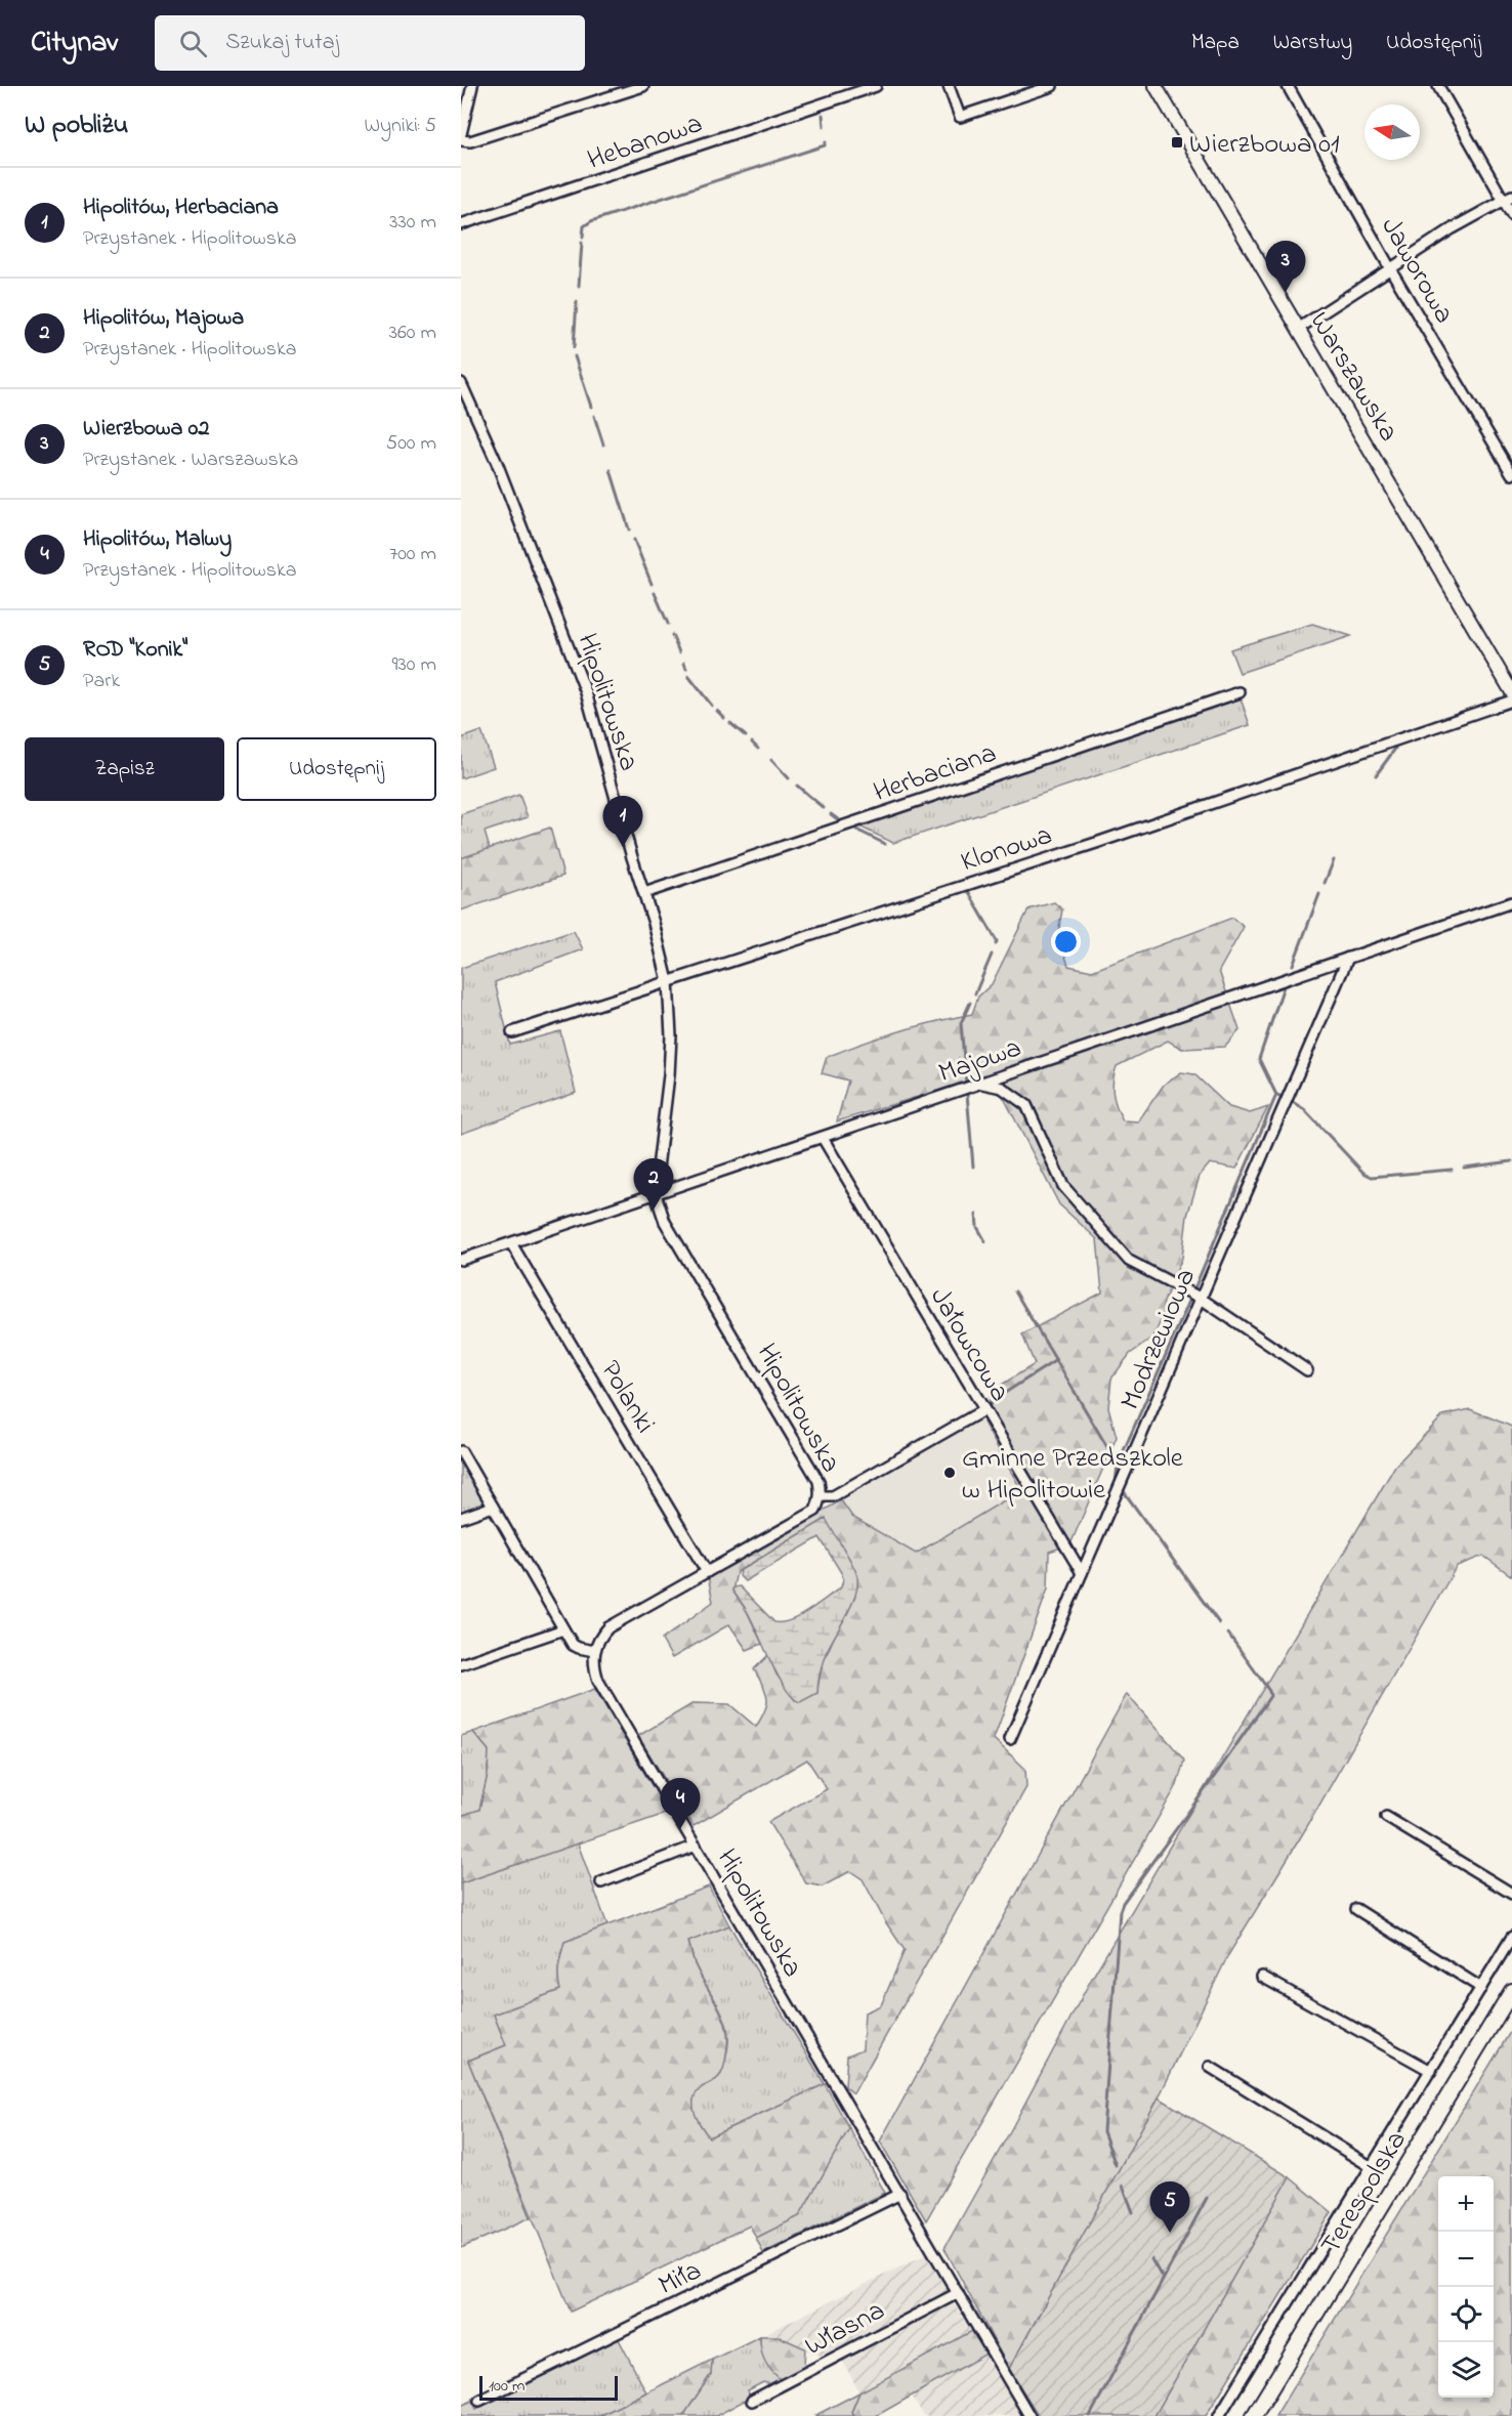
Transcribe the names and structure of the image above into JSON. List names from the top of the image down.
{
  "streets": {
    "main road": ["Terespolska"],
    "street": [
      "Hebanowa",
      "Jaworowa",
      "Warszawska",
      "Hipolitowska",
      "Herbaciana",
      "Klonowa",
      "Majowa",
      "Modrzewiowa",
      "Jałowcowa",
      "Polanki",
      "Miła",
      "Własna"
    ]
  },
  "crossings": [
    ["Hipolitowska", "Herbaciana"],
    ["Hipolitowska", "Klonowa"],
    ["Hipolitowska", "Majowa"],
    ["Hipolitowska", "Polanki"],
    ["Hipolitowska", "Miła"],
    ["Hipolitowska", "Własna"],
    ["Majowa", "Modrzewiowa"],
    ["Majowa", "Jałowcowa"],
    ["Majowa", "Polanki"],
    ["Modrzewiowa", "Jałowcowa"]
  ],
  "places": {
    "transit": ["Wierzbowa 01"],
    "other": ["Gminne Przedszkole w Hipolitowie"]
  },
  "scale_bar": "100 m",
  "north": "left",
  "page": {
    "header": "Citynav",
    "search": "Szukaj tutaj",
    "nav": ["Mapa", "Warstwy", "Udostępnij"],
    "heading": ["W pobliżu", "Wyniki: 5"],
    "list": [
      {
        "mark": "1",
        "name": "Hipolitów, Herbaciana",
        "note": "Przystanek · Hipolitowska",
        "value": "330 m"
      },
      {
        "mark": "2",
        "name": "Hipolitów, Majowa",
        "note": "Przystanek · Hipolitowska",
        "value": "360 m"
      },
      {
        "mark": "3",
        "name": "Wierzbowa 02",
        "note": "Przystanek · Warszawska",
        "value": "500 m"
      },
      {
        "mark": "4",
        "name": "Hipolitów, Malwy",
        "note": "Przystanek · Hipolitowska",
        "value": "700 m"
      },
      {
        "mark": "5",
        "name": "ROD \"Konik\"",
        "note": "Park",
        "value": "930 m"
      }
    ],
    "pins": [
      "3",
      "1",
      "2",
      "4",
      "5"
    ],
    "buttons": ["Zapisz", "Udostępnij"],
    "map_buttons": ["+", "−"],
    "scale": "100 m"
  }
}
